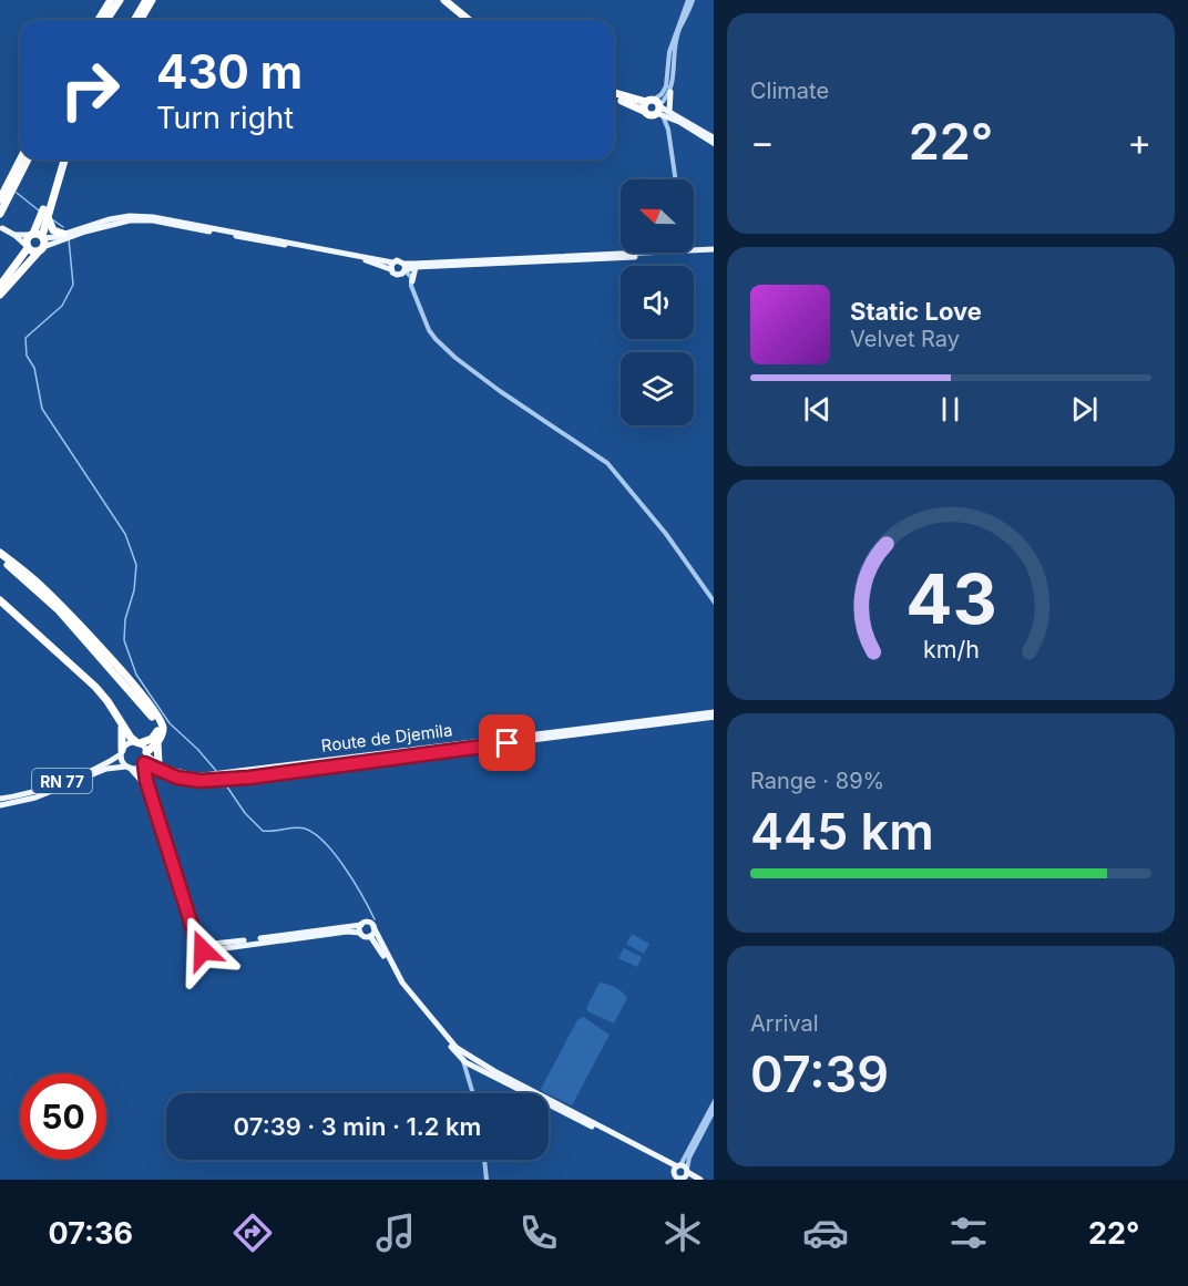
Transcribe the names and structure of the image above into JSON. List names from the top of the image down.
{
  "streets": {
    "main road": ["Route de Djemila", "RN 77"]
  },
  "crossings": [
    ["Route de Djemila", "RN 77"]
  ],
  "north": "left",
  "page": {
    "tile": [
      "Climate",
      ["Range · 89%", "445 km"],
      ["Arrival", "07:39"]
    ],
    "turn": ["430 m", "Turn right"],
    "heat": ["−", "22°", "+"],
    "song": ["Static Love", "Velvet Ray"],
    "limit": "50",
    "trip": "07:39 · 3 min · 1.2 km",
    "tabs": ["07:36", "22°"],
    "gauge": ["43", "km/h"]
  }
}
